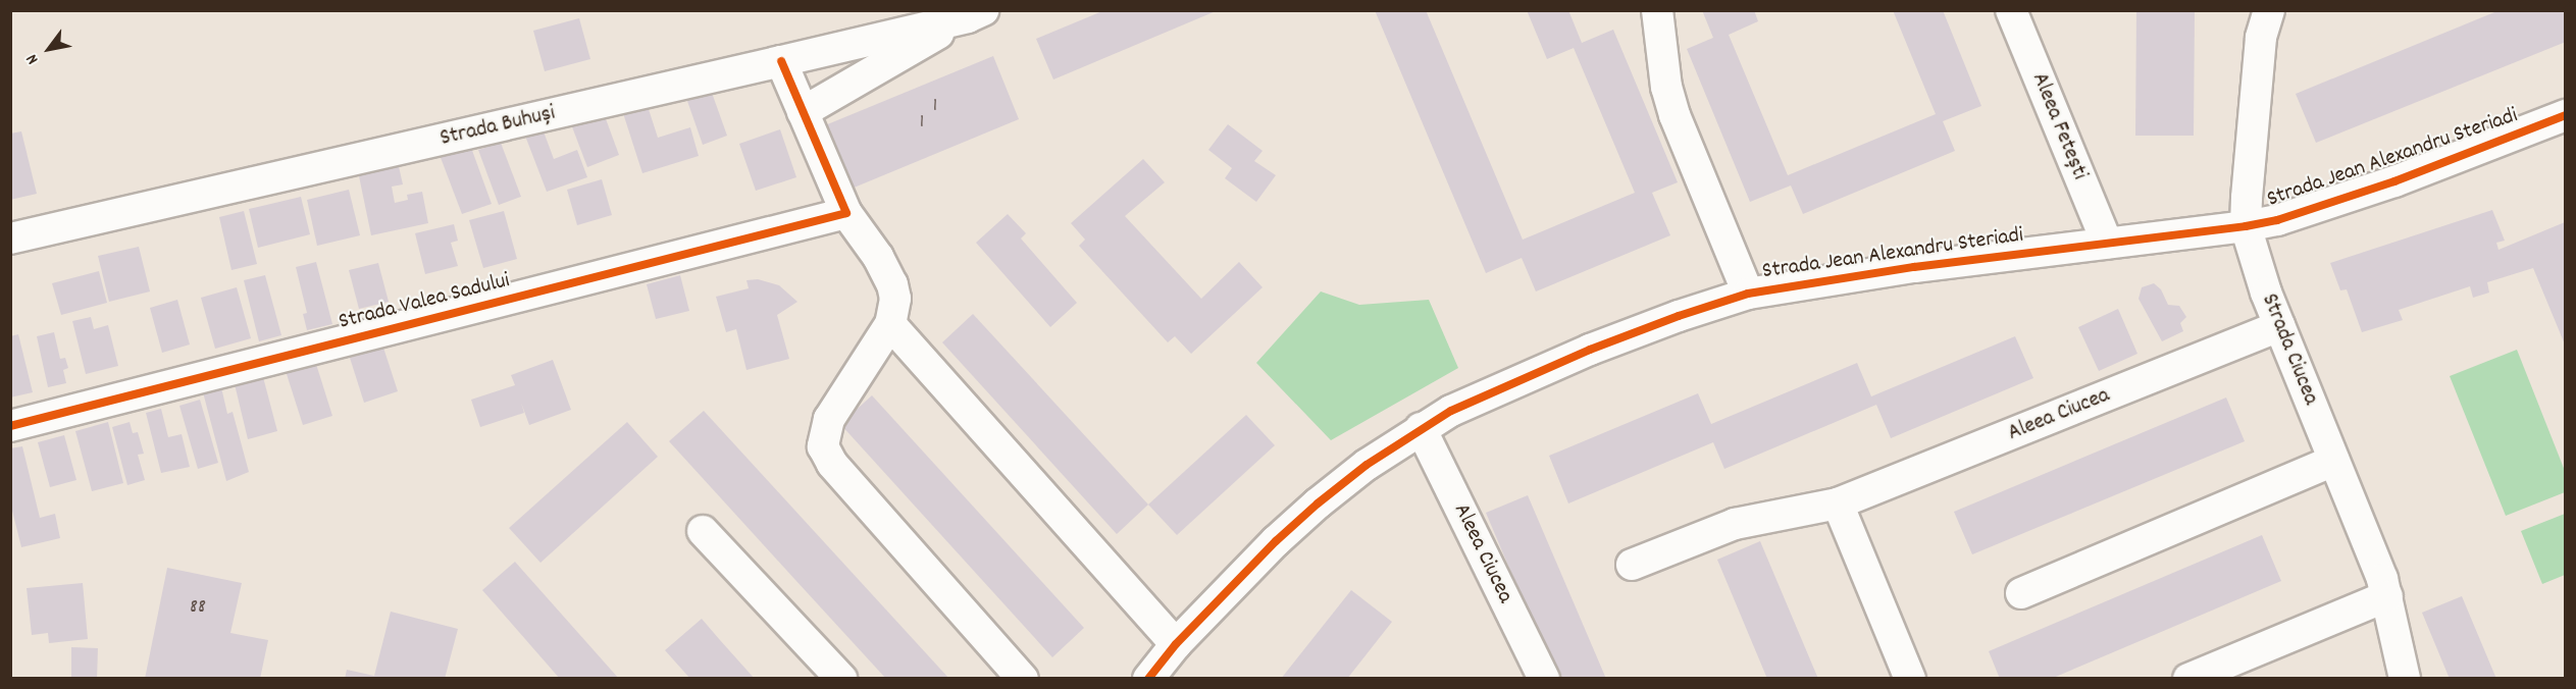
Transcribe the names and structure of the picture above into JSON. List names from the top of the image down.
{
  "streets": {
    "street": [
      "Strada Buhuși",
      "Aleea Fetești",
      "Strada Jean Alexandru Steriadi",
      "Strada Valea Sadului",
      "Strada Ciucea",
      "Aleea Ciucea"
    ]
  },
  "crossings": [
    ["Aleea Fetești", "Strada Jean Alexandru Steriadi"],
    ["Strada Jean Alexandru Steriadi", "Strada Ciucea"],
    ["Strada Jean Alexandru Steriadi", "Aleea Ciucea"],
    ["Strada Ciucea", "Aleea Ciucea"]
  ],
  "house_numbers": ["1", "1", "88"],
  "north": "bottom left"
}
